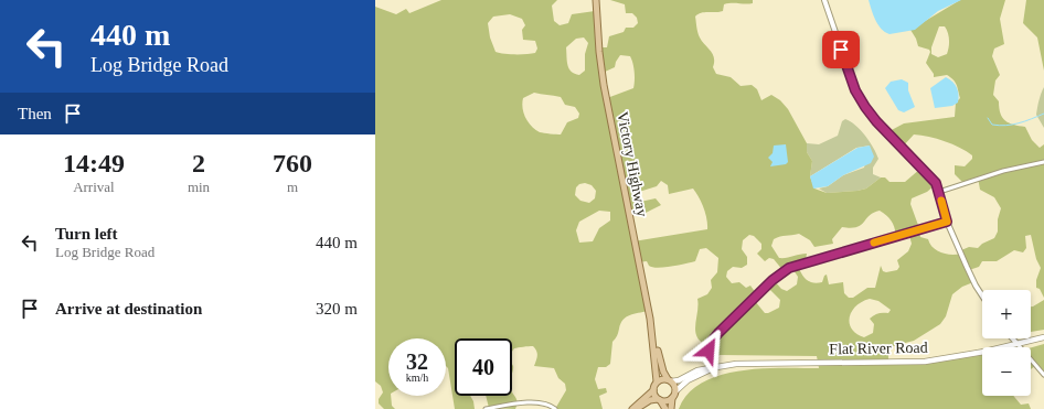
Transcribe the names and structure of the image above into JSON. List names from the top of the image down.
{
  "streets": {
    "main road": ["Victory Highway", "Flat River Road"]
  },
  "crossings": [
    ["Victory Highway", "Flat River Road"]
  ],
  "page": {
    "turn": ["440 m", "Log Bridge Road"],
    "then": "Then",
    "eta": [
      "14:49",
      "Arrival",
      "2",
      "min",
      "760",
      "m"
    ],
    "list": [
      {
        "name": "Turn left",
        "note": "Log Bridge Road",
        "value": "440 m"
      },
      {
        "name": "Arrive at destination",
        "value": "320 m"
      }
    ],
    "map_buttons": ["+", "−"],
    "speed": "32 km/h",
    "limit": "40"
  }
}
